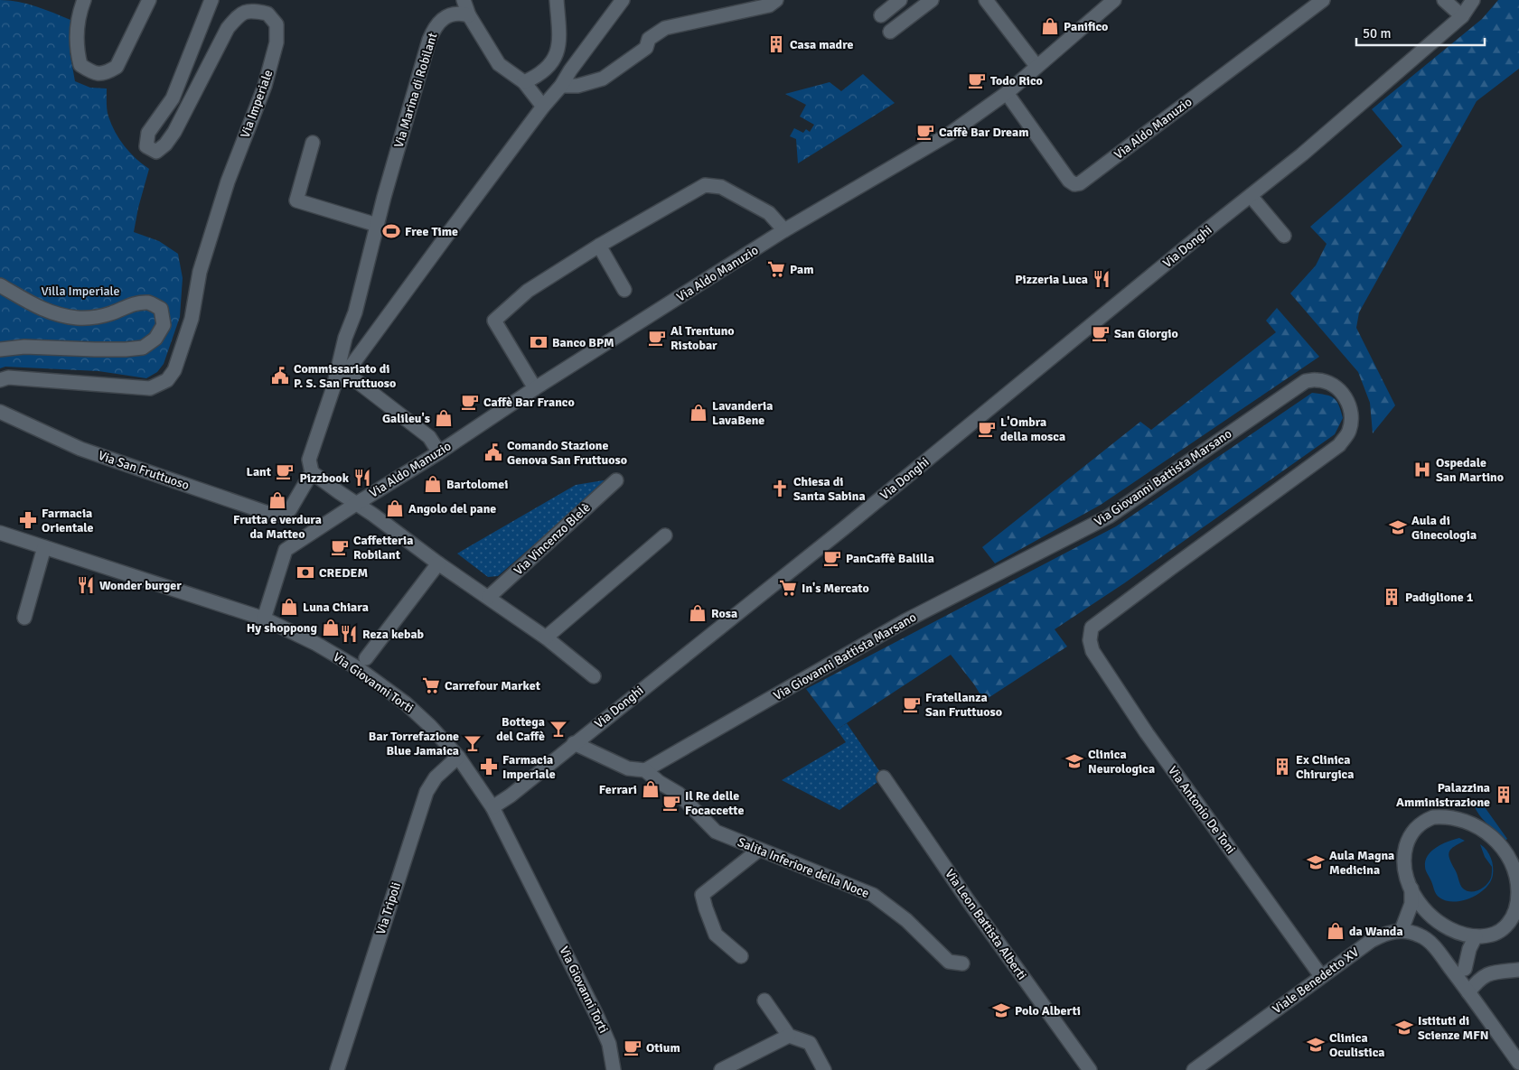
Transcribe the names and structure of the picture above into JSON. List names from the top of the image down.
{
  "streets": {
    "street": [
      "Via Marina di Robilant",
      "Via Imperiale",
      "Via Aldo Manuzio",
      "Via Donghi",
      "Via San Fruttuoso",
      "Via Giovanni Battista Marsano",
      "Via Vincenzo Blelè",
      "Via Giovanni Torti",
      "Via Antonio De Toni",
      "Salita Inferiore della Noce",
      "Via Tripoli",
      "Via Leon Battista Alberti",
      "Viale Benedetto XV"
    ]
  },
  "crossings": [
    ["Via Marina di Robilant", "Via San Fruttuoso"],
    ["Via Aldo Manuzio", "Via Giovanni Torti"],
    ["Via Donghi", "Via Giovanni Torti"],
    ["Via Giovanni Battista Marsano", "Via Antonio De Toni"],
    ["Via Giovanni Battista Marsano", "Salita Inferiore della Noce"],
    ["Via Giovanni Torti", "Via Tripoli"],
    ["Via Antonio De Toni", "Viale Benedetto XV"]
  ],
  "parks": ["Villa Imperiale"],
  "places": {
    "shop": [
      "Panifico",
      "Lavanderia LavaBene",
      "Galileu's",
      "Bartolomei",
      "Frutta e verdura da Matteo",
      "Angolo del pane",
      "Luna Chiara",
      "Rosa",
      "Hy shoppong",
      "Ferrari",
      "da Wanda"
    ],
    "building": [
      "Casa madre",
      "Padiglione 1",
      "Ex Clinica Chirurgica",
      "Palazzina Amministrazione"
    ],
    "cafe": [
      "Todo Rico",
      "Caffè Bar Dream",
      "San Giorgio",
      "Al Trentuno Ristobar",
      "Caffè Bar Franco",
      "L'Ombra della mosca",
      "Lant",
      "Caffetteria Robilant",
      "PanCaffè Balilla",
      "Fratellanza San Fruttuoso",
      "Il Re delle Focaccette",
      "Otium"
    ],
    "sports": ["Free Time"],
    "supermarket": ["Pam", "In's Mercato", "Carrefour Market"],
    "restaurant": [
      "Pizzeria Luca",
      "Pizzbook",
      "Wonder burger",
      "Reza kebab"
    ],
    "bank": ["Banco BPM", "CREDEM"],
    "public building": ["Commissariato di P. S. San Fruttuoso", "Comando Stazione Genova San Fruttuoso"],
    "hospital": ["Ospedale San Martino"],
    "church": ["Chiesa di Santa Sabina"],
    "pharmacy": ["Farmacia Orientale", "Farmacia Imperiale"],
    "school or university": [
      "Aula di Ginecologia",
      "Clinica Neurologica",
      "Aula Magna Medicina",
      "Polo Alberti",
      "Istituti di Scienze MFN",
      "Clinica Oculistica"
    ],
    "bar": ["Bottega del Caffè", "Bar Torrefazione Blue Jamaica"]
  },
  "scale_bar": "50 m"
}
